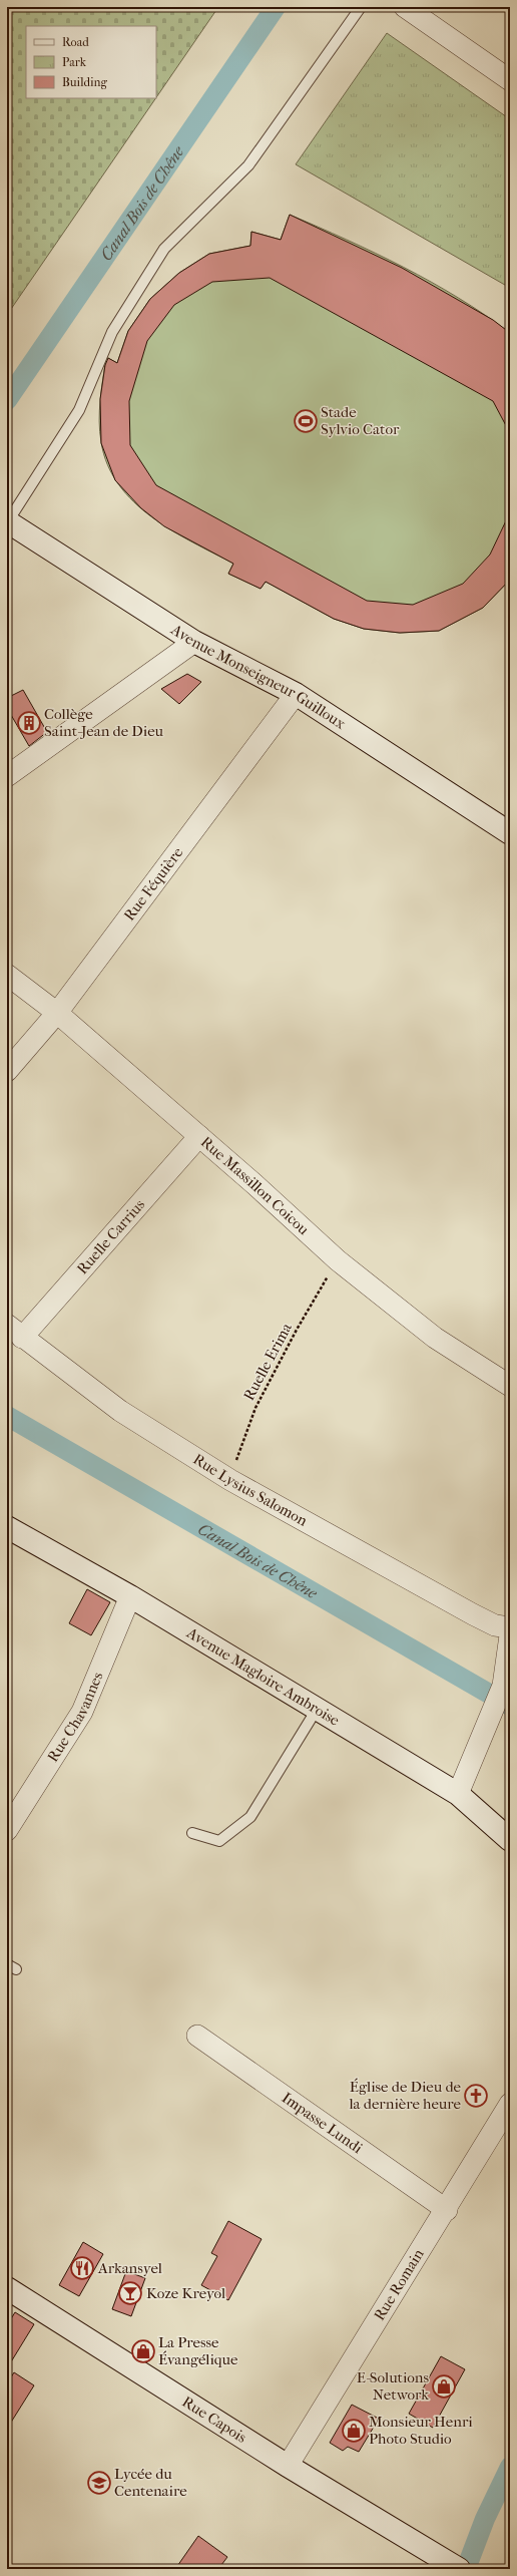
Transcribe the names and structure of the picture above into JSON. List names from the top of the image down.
{
  "streets": {
    "street": [
      "Avenue Monseigneur Guilloux",
      "Rue Féquière",
      "Rue Massillon Coicou",
      "Ruelle Carrius",
      "Rue Lysius Salomon",
      "Avenue Magloire Ambroise",
      "Rue Chavannes",
      "Impasse Lundi",
      "Rue Romain",
      "Rue Capois"
    ],
    "path": ["Ruelle Erima"]
  },
  "crossings": [
    ["Avenue Monseigneur Guilloux", "Rue Féquière"],
    ["Rue Féquière", "Rue Massillon Coicou"],
    ["Rue Massillon Coicou", "Ruelle Carrius"],
    ["Rue Massillon Coicou", "Ruelle Erima"],
    ["Ruelle Carrius", "Rue Lysius Salomon"],
    ["Ruelle Erima", "Rue Lysius Salomon"],
    ["Avenue Magloire Ambroise", "Rue Chavannes"],
    ["Impasse Lundi", "Rue Romain"],
    ["Rue Romain", "Rue Capois"]
  ],
  "water": ["Canal Bois de Chêne"],
  "places": {
    "sports": ["Stade Sylvio Cator"],
    "building": ["Collège Saint-Jean de Dieu"],
    "church": ["Église de Dieu de la dernière heure"],
    "restaurant": ["Arkansyel"],
    "bar": ["Koze Kreyol"],
    "shop": ["La Presse Évangélique", "E-Solutions Network", "Monsieur Henri Photo Studio"],
    "school or university": ["Lycée du Centenaire"]
  },
  "legend": ["Road", "Park", "Building"]
}
